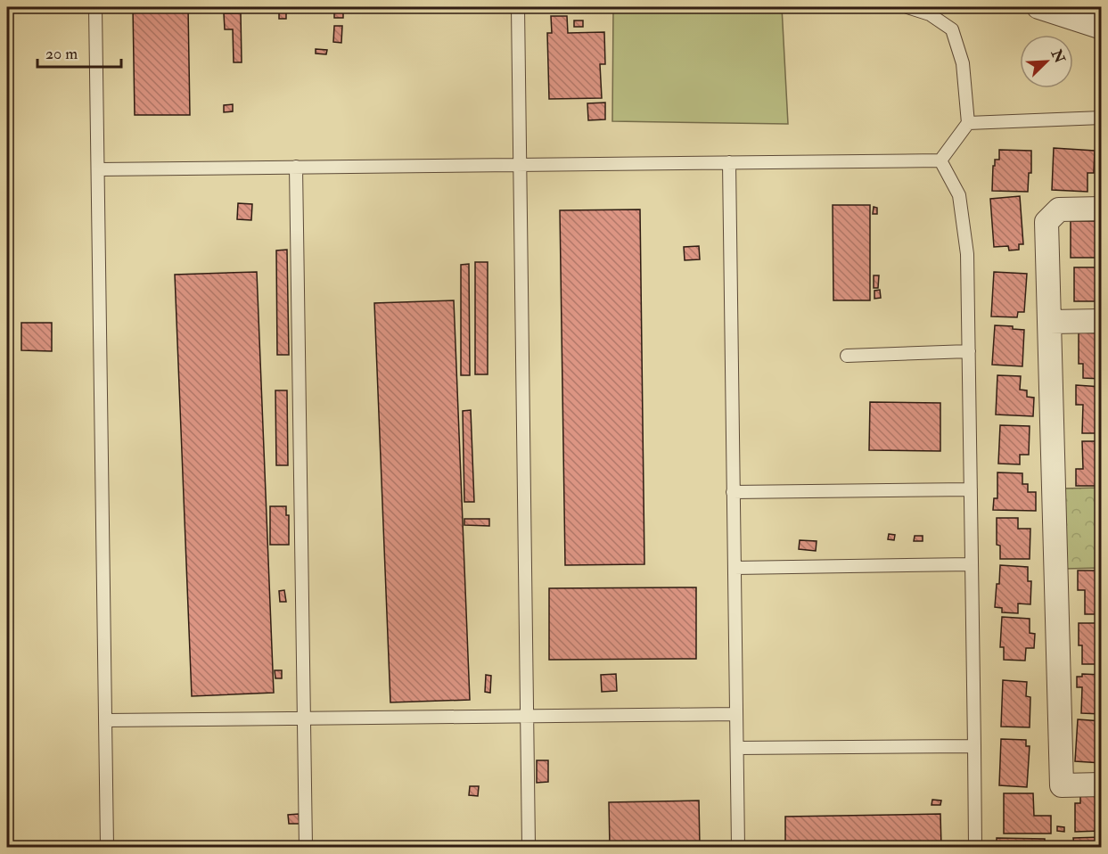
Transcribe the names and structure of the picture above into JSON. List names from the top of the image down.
{
  "scale_bar": "20 m",
  "north": "top right"
}
